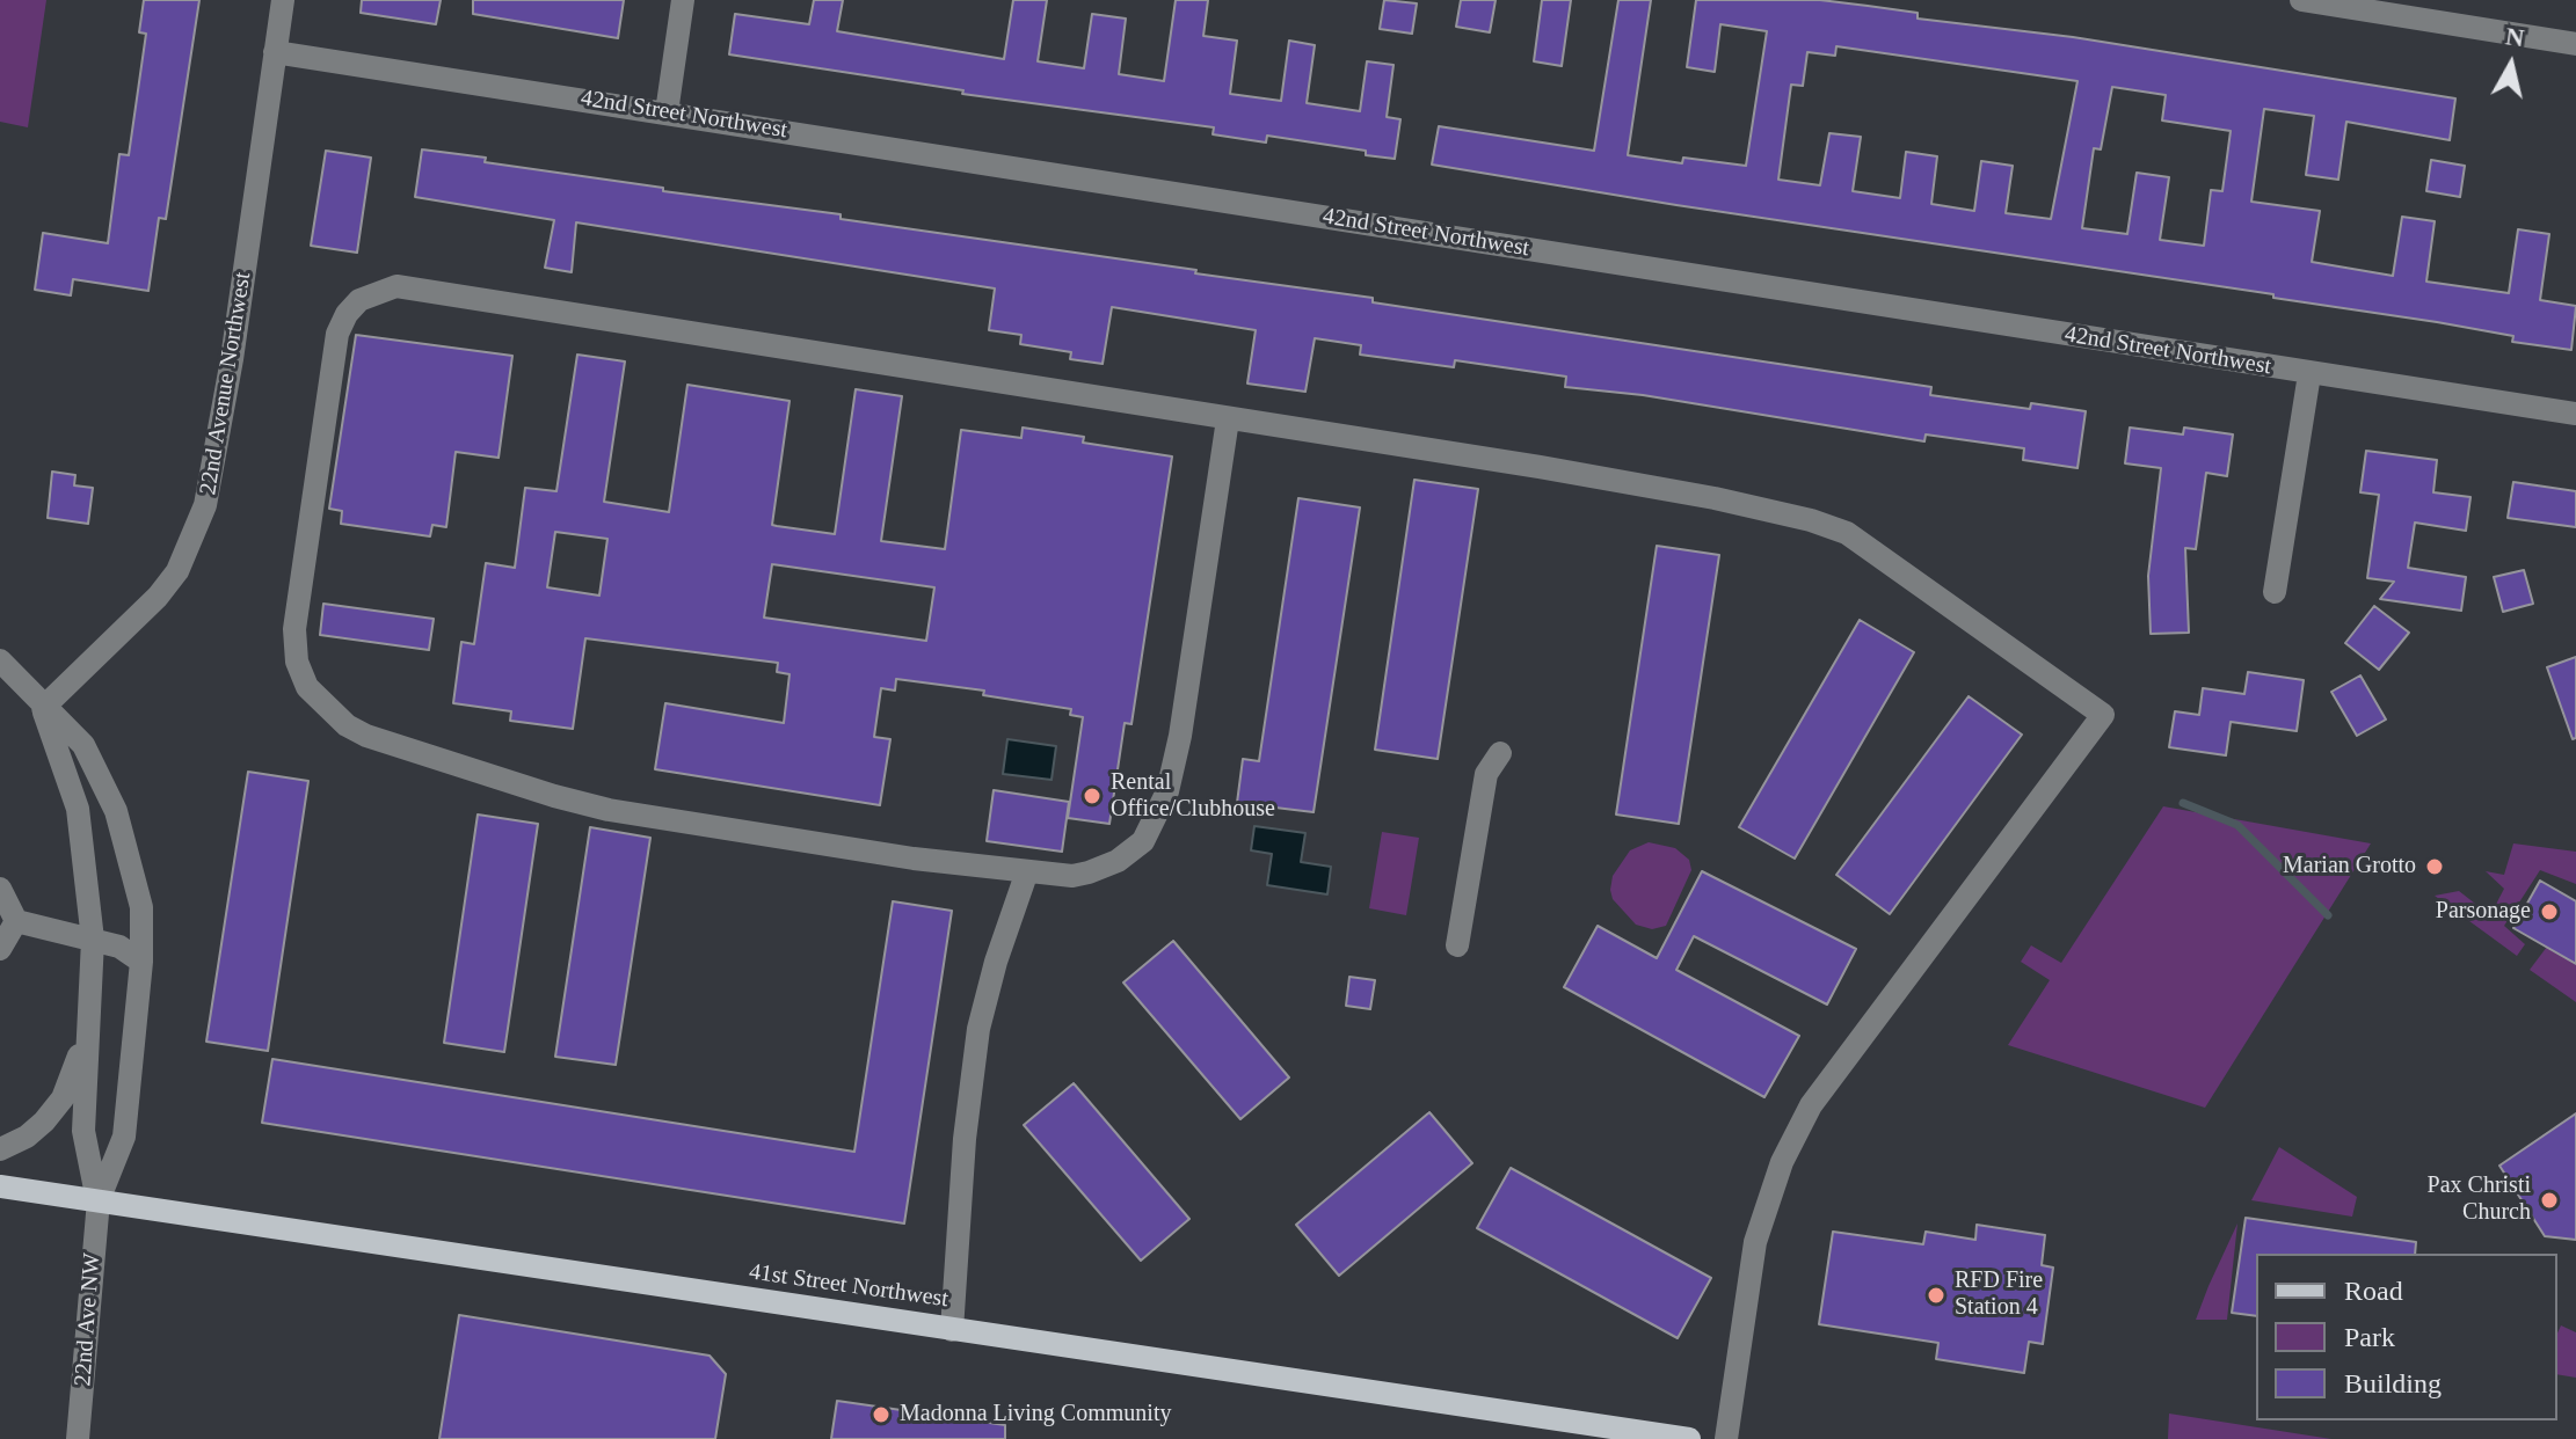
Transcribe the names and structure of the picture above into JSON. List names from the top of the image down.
{
  "streets": {
    "main road": ["41st Street Northwest"],
    "street": ["42nd Street Northwest", "22nd Avenue Northwest", "22nd Ave NW"]
  },
  "crossings": [
    ["42nd Street Northwest", "22nd Avenue Northwest"],
    ["41st Street Northwest", "22nd Ave NW"]
  ],
  "places": [
    "Rental Office/Clubhouse",
    "Marian Grotto",
    "Parsonage",
    "Pax Christi Church",
    "RFD Fire Station 4",
    "Madonna Living Community"
  ],
  "legend": ["Road", "Park", "Building"],
  "north": "top"
}
